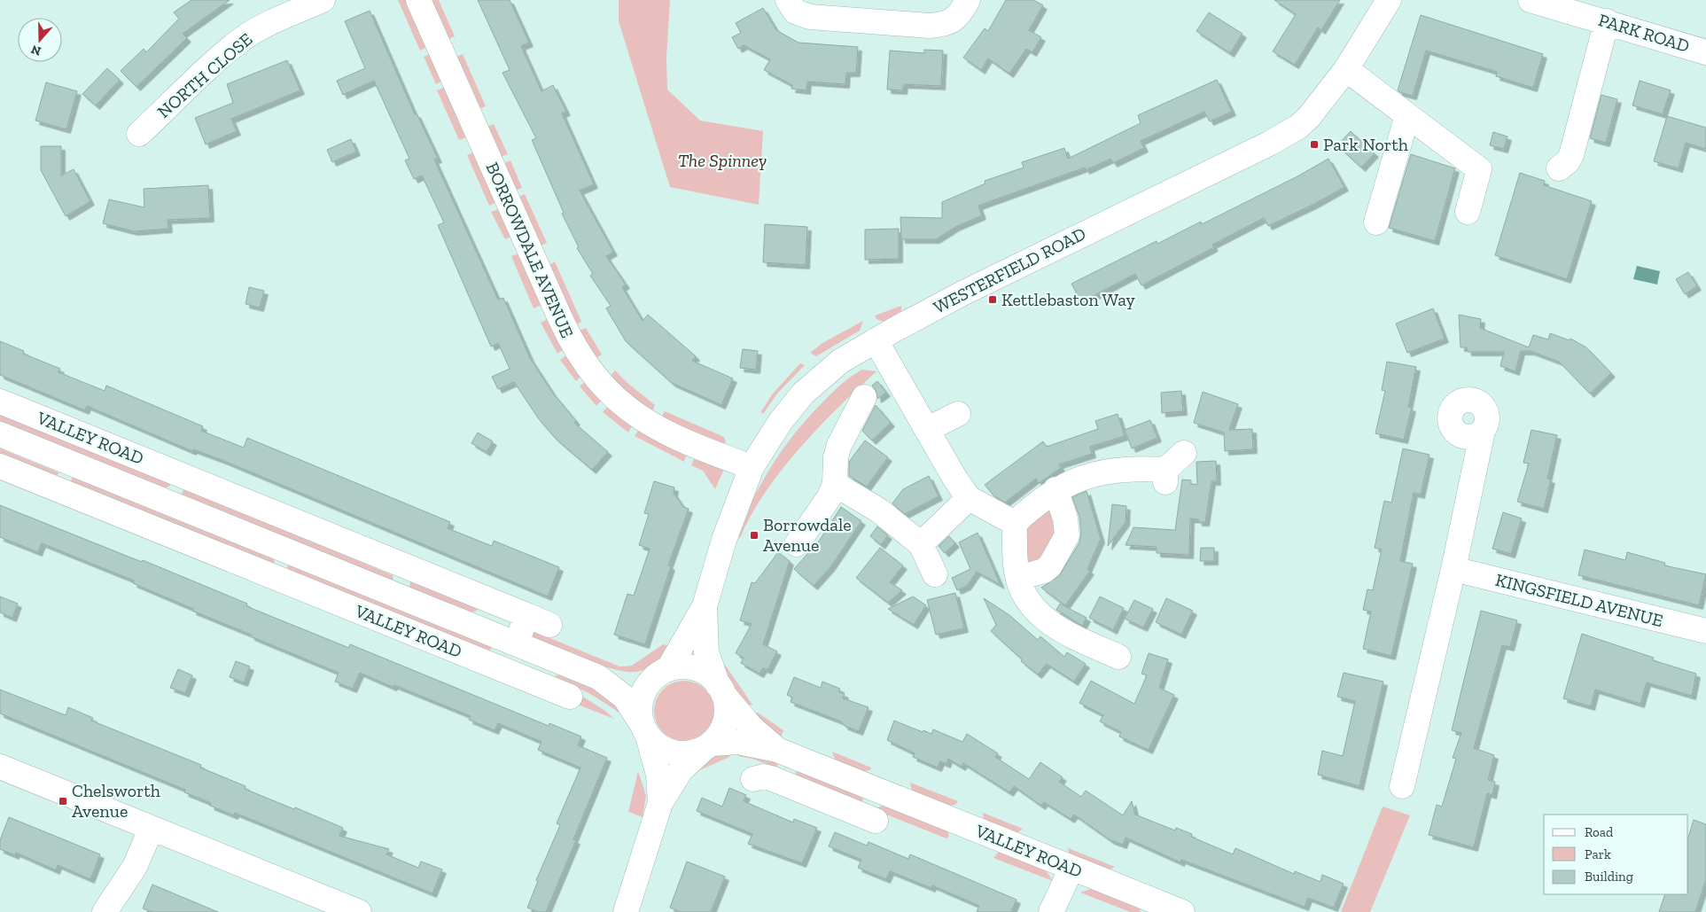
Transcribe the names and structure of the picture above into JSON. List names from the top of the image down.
{
  "streets": {
    "street": [
      "PARK ROAD",
      "NORTH CLOSE",
      "BORROWDALE AVENUE",
      "WESTERFIELD ROAD",
      "VALLEY ROAD",
      "KINGSFIELD AVENUE"
    ]
  },
  "crossings": [
    ["BORROWDALE AVENUE", "WESTERFIELD ROAD"],
    ["WESTERFIELD ROAD", "VALLEY ROAD"]
  ],
  "parks": ["The Spinney"],
  "places": {
    "transit": [
      "Park North",
      "Kettlebaston Way",
      "Borrowdale Avenue",
      "Chelsworth Avenue"
    ]
  },
  "legend": ["Road", "Park", "Building"],
  "north": "bottom"
}
